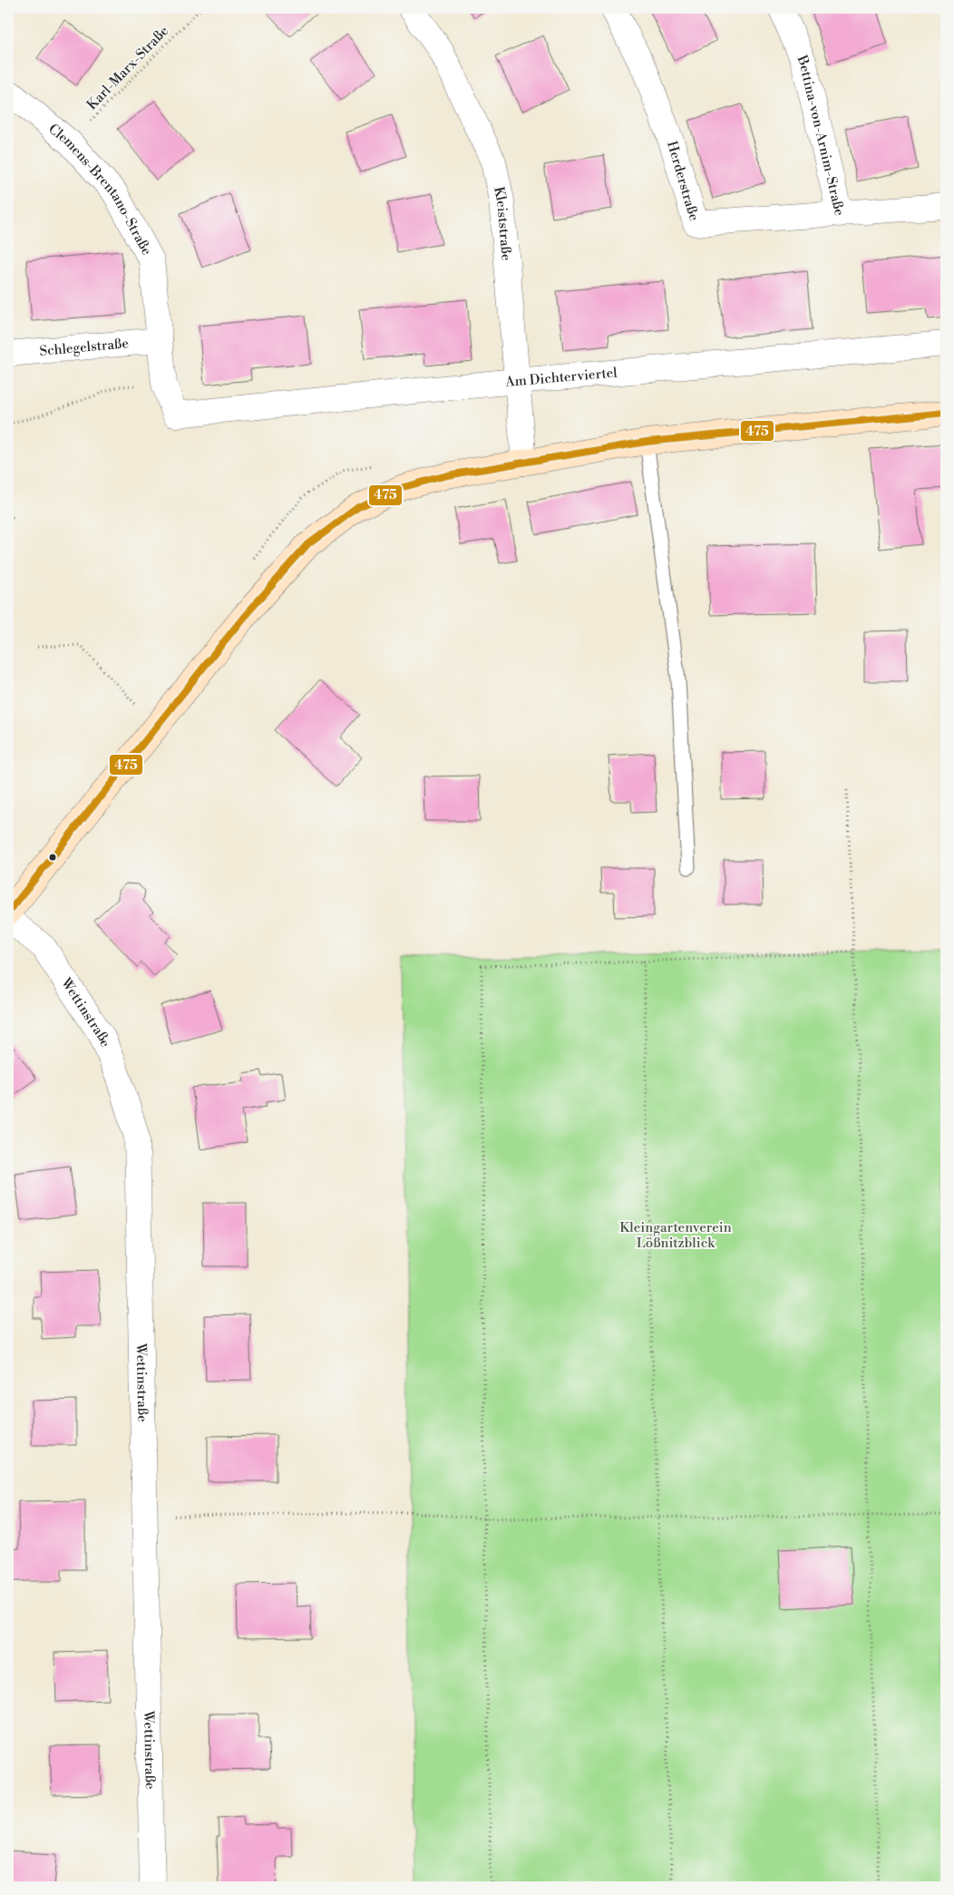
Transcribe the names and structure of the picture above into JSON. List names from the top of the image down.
{
  "streets": {
    "street": [
      "Bettina-von-Arnim-Straße",
      "Herderstraße",
      "Clemens-Brentano-Straße",
      "Kleiststraße",
      "Schlegelstraße",
      "Am Dichterviertel",
      "Wettinstraße"
    ],
    "path": ["Karl-Marx-Straße"]
  },
  "crossings": [
    ["Karl-Marx-Straße", "Clemens-Brentano-Straße"],
    ["Bettina-von-Arnim-Straße", "Herderstraße"],
    ["Clemens-Brentano-Straße", "Schlegelstraße"],
    ["Clemens-Brentano-Straße", "Am Dichterviertel"],
    ["Kleiststraße", "Am Dichterviertel"]
  ],
  "parks": ["Kleingartenverein Lößnitzblick"],
  "lines": ["transit line 475"]
}
